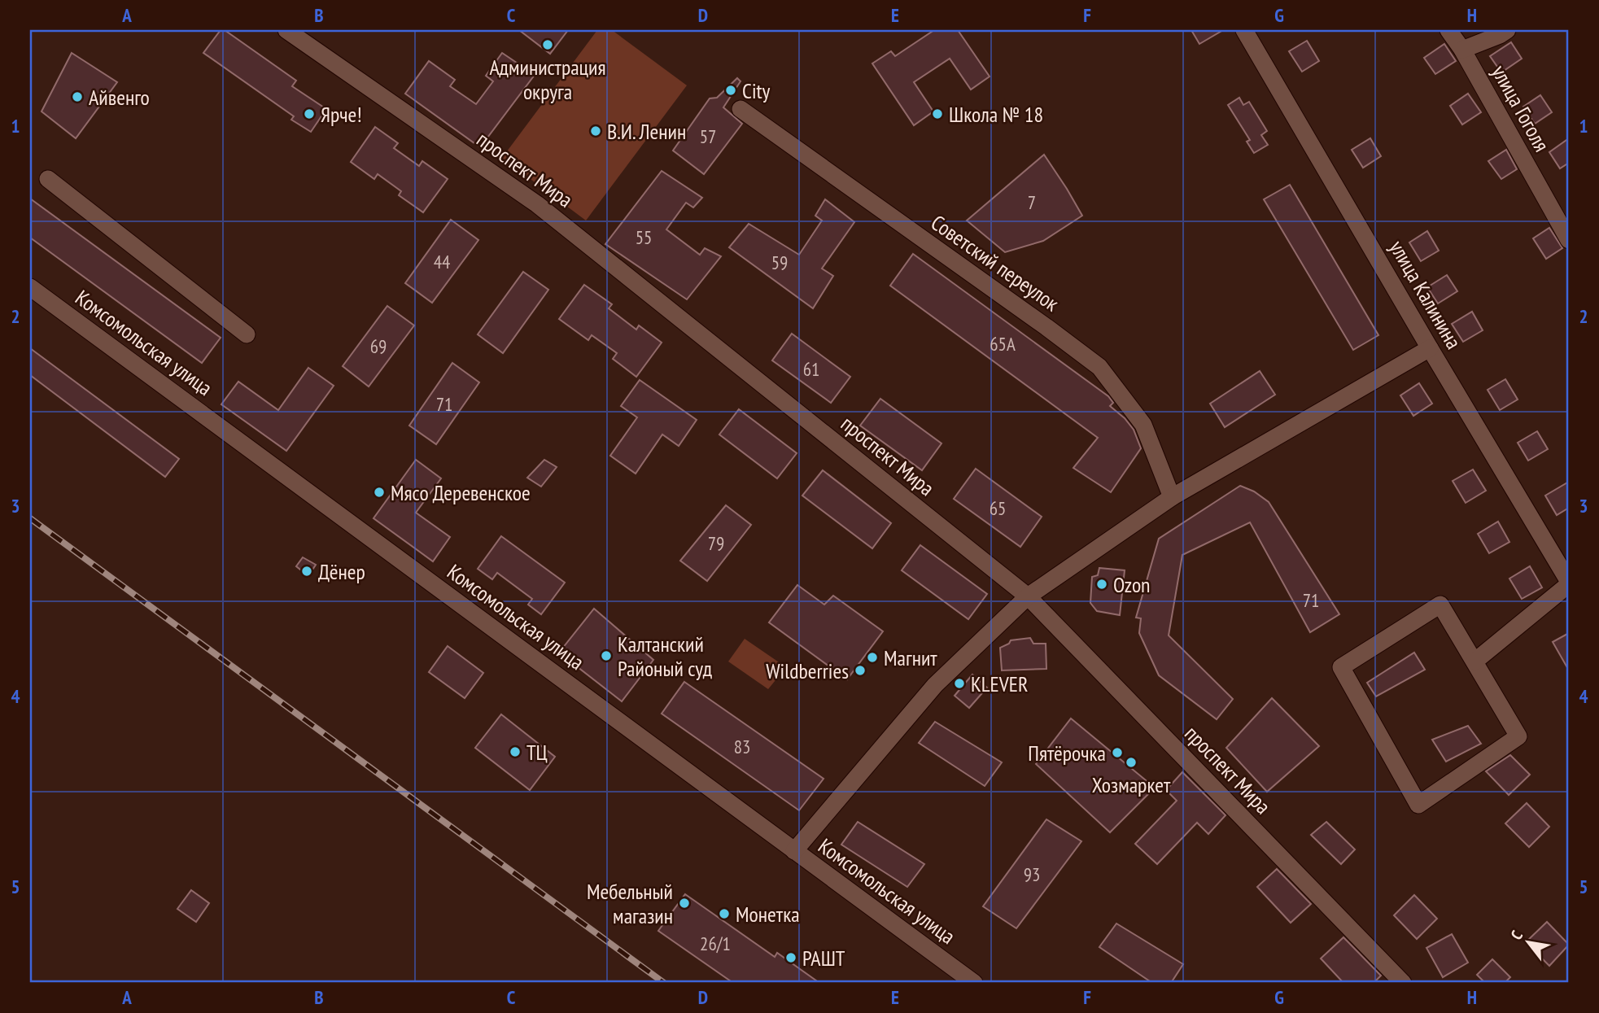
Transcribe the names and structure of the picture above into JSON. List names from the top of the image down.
{
  "streets": {
    "street": [
      "улица Гоголя",
      "проспект Мира",
      "Советский переулок",
      "улица Калинина",
      "Комсомольская улица"
    ]
  },
  "places": [
    "Администрация округа",
    "City",
    "Айвенго",
    "Ярче!",
    "Школа № 18",
    "В.И. Ленин",
    "Мясо Деревенское",
    "Дёнер",
    "Ozon",
    "Калтанский Районый суд",
    "Магнит",
    "Wildberries",
    "KLEVER",
    "ТЦ",
    "Пятёрочка",
    "Хозмаркет",
    "Мебельный магазин",
    "Монетка",
    "РАШТ"
  ],
  "house_numbers": [
    "57",
    "7",
    "55",
    "44",
    "59",
    "65А",
    "69",
    "61",
    "71",
    "65",
    "79",
    "71",
    "83",
    "93",
    "26/1"
  ],
  "north": "top left",
  "grid": {
    "columns": [
      "A",
      "B",
      "C",
      "D",
      "E",
      "F",
      "G",
      "H"
    ],
    "rows": [
      "1",
      "2",
      "3",
      "4",
      "5"
    ]
  }
}
